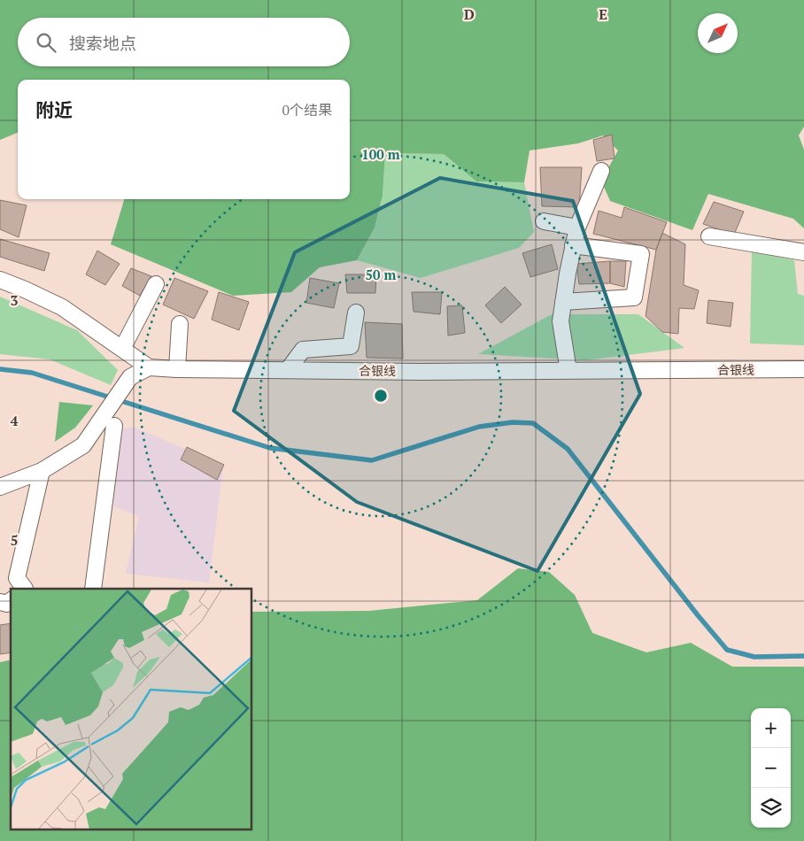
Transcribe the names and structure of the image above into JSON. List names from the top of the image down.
{
  "streets": {
    "street": ["合银线"]
  },
  "north": "top right",
  "page": {
    "search": "搜索地点",
    "heading": ["附近", "0个结果"],
    "map_buttons": ["+", "−"]
  },
  "grid": {
    "columns": ["D", "E"],
    "rows": ["3", "4", "5"]
  },
  "rings": ["100 m", "50 m"]
}
